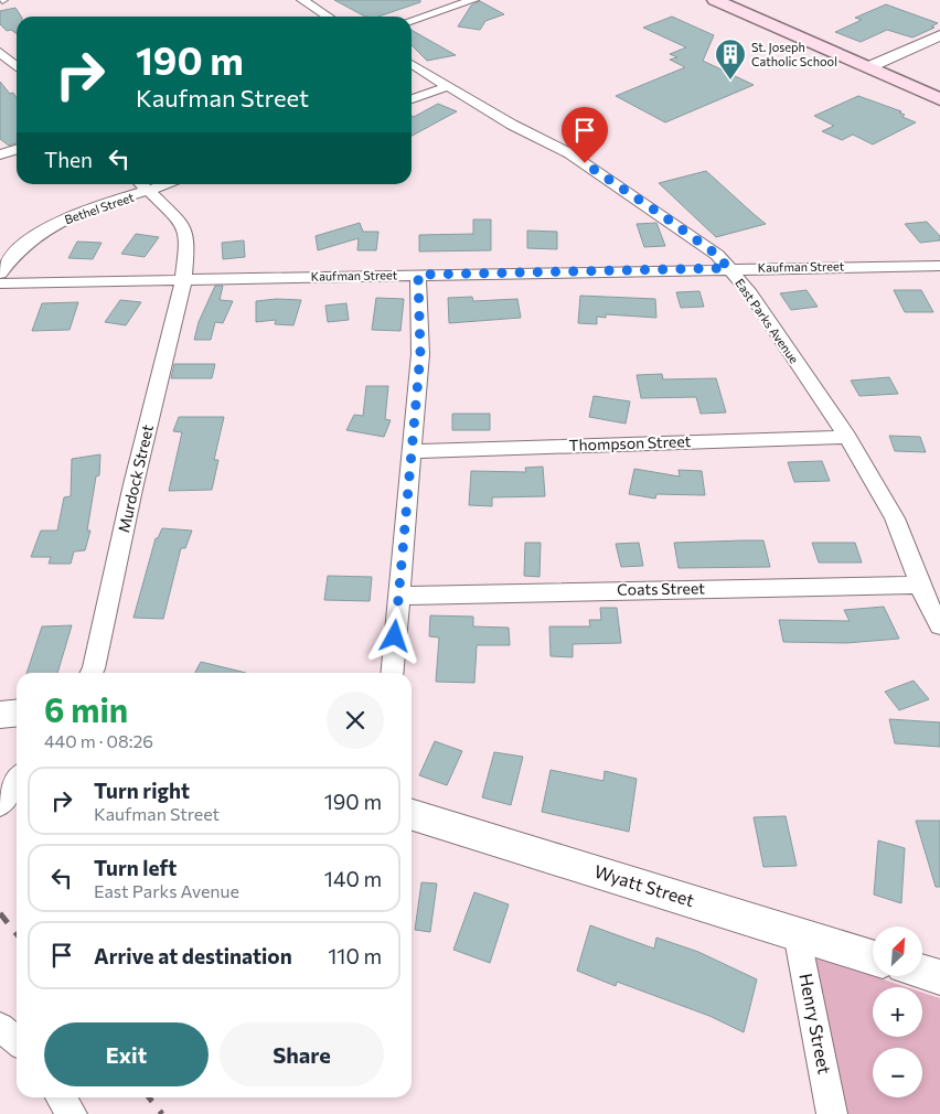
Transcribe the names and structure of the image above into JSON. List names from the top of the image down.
{
  "streets": {
    "street": [
      "Bethel Street",
      "Kaufman Street",
      "East Parks Avenue",
      "Thompson Street",
      "Murdock Street",
      "Coats Street",
      "Wyatt Street",
      "Henry Street"
    ]
  },
  "crossings": [
    ["Bethel Street", "Murdock Street"],
    ["Kaufman Street", "East Parks Avenue"],
    ["Kaufman Street", "Murdock Street"],
    ["East Parks Avenue", "Thompson Street"],
    ["East Parks Avenue", "Coats Street"],
    ["Wyatt Street", "Henry Street"]
  ],
  "places": {
    "building": ["St. Joseph Catholic School"]
  },
  "north": "top right",
  "page": {
    "turn": ["190 m", "Kaufman Street"],
    "then": "Then",
    "heading": ["6 min", "440 m · 08:26"],
    "list": [
      {
        "name": "Turn right",
        "note": "Kaufman Street",
        "value": "190 m"
      },
      {
        "name": "Turn left",
        "note": "East Parks Avenue",
        "value": "140 m"
      },
      {
        "name": "Arrive at destination",
        "value": "110 m"
      }
    ],
    "map_buttons": ["+", "−"],
    "buttons": ["Exit", "Share"]
  }
}
